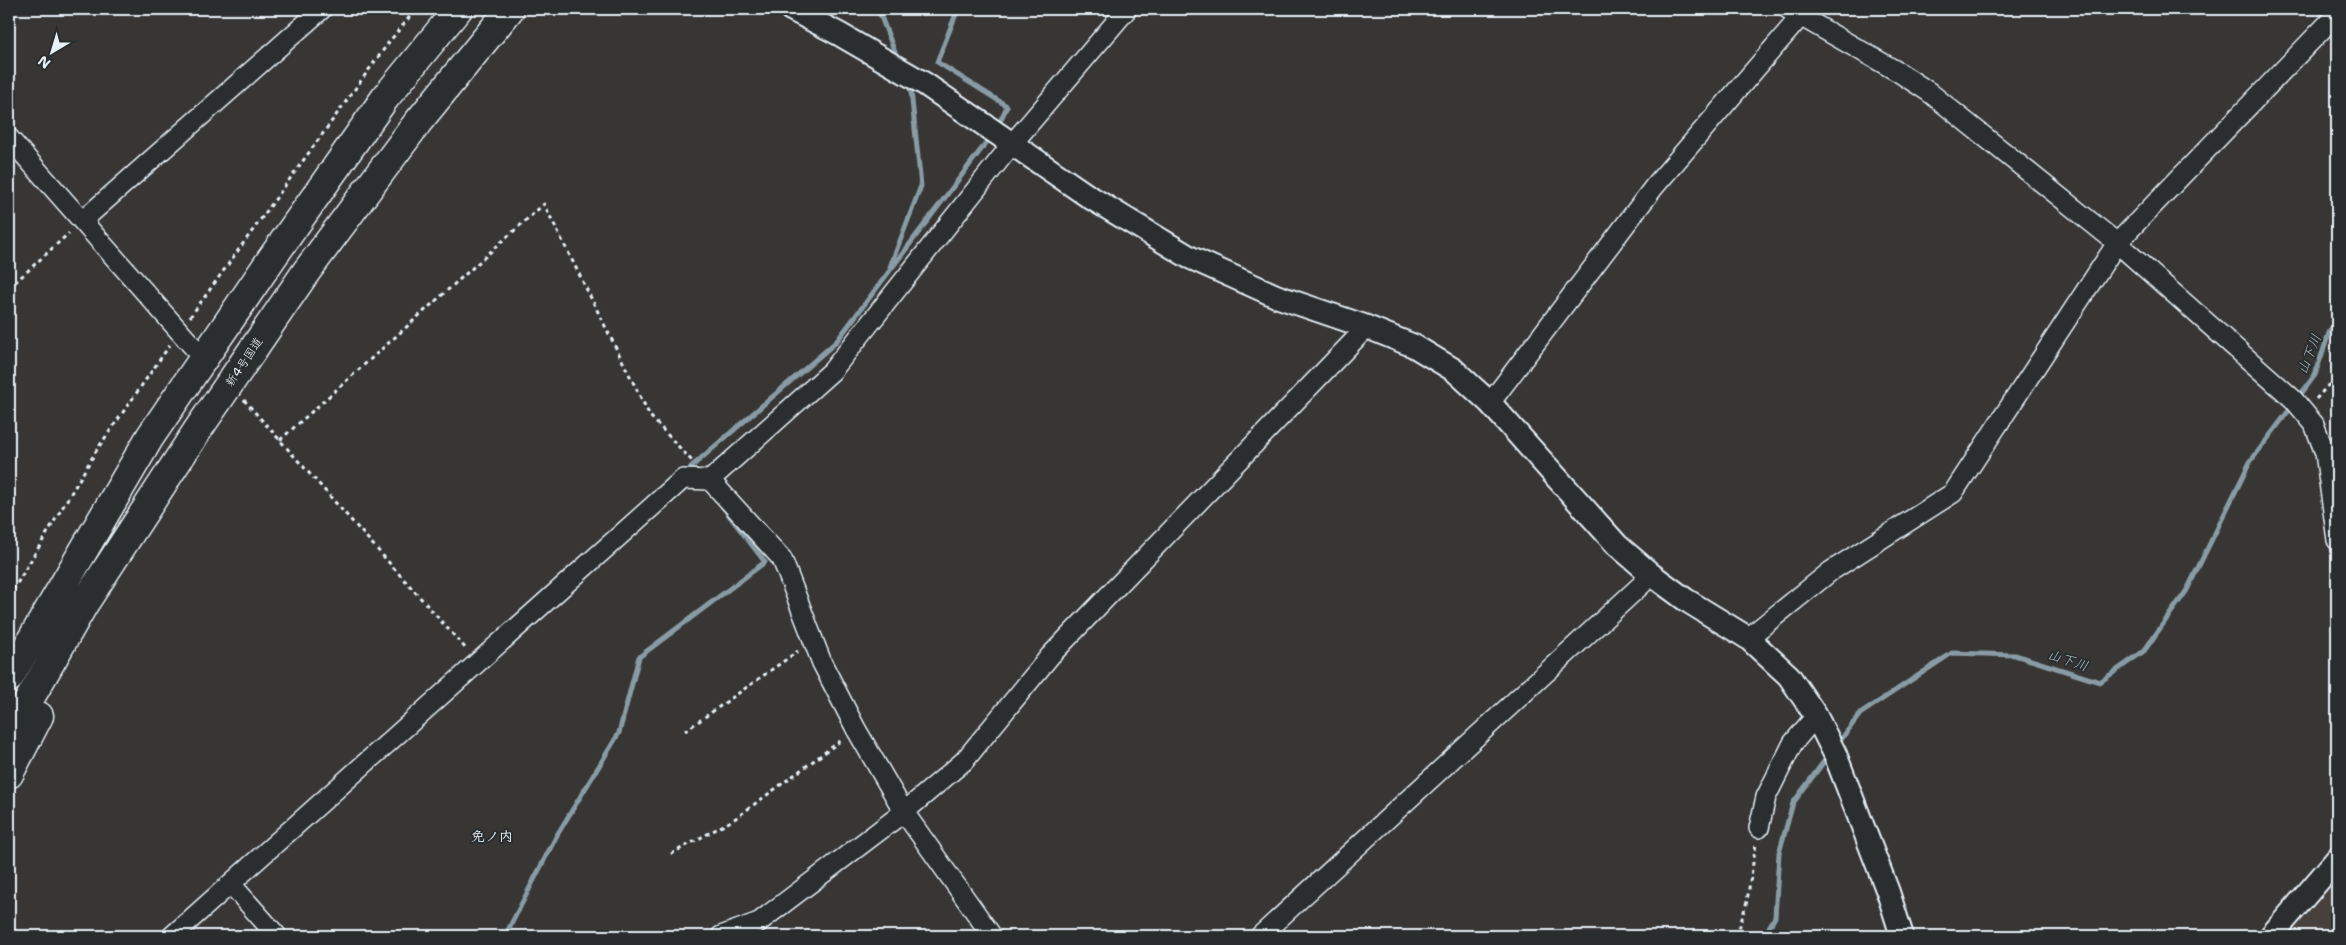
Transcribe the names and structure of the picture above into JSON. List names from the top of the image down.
{
  "streets": {
    "highway": ["新4号国道"]
  },
  "districts": ["免ノ内"],
  "water": ["山下川"],
  "north": "bottom left"
}
